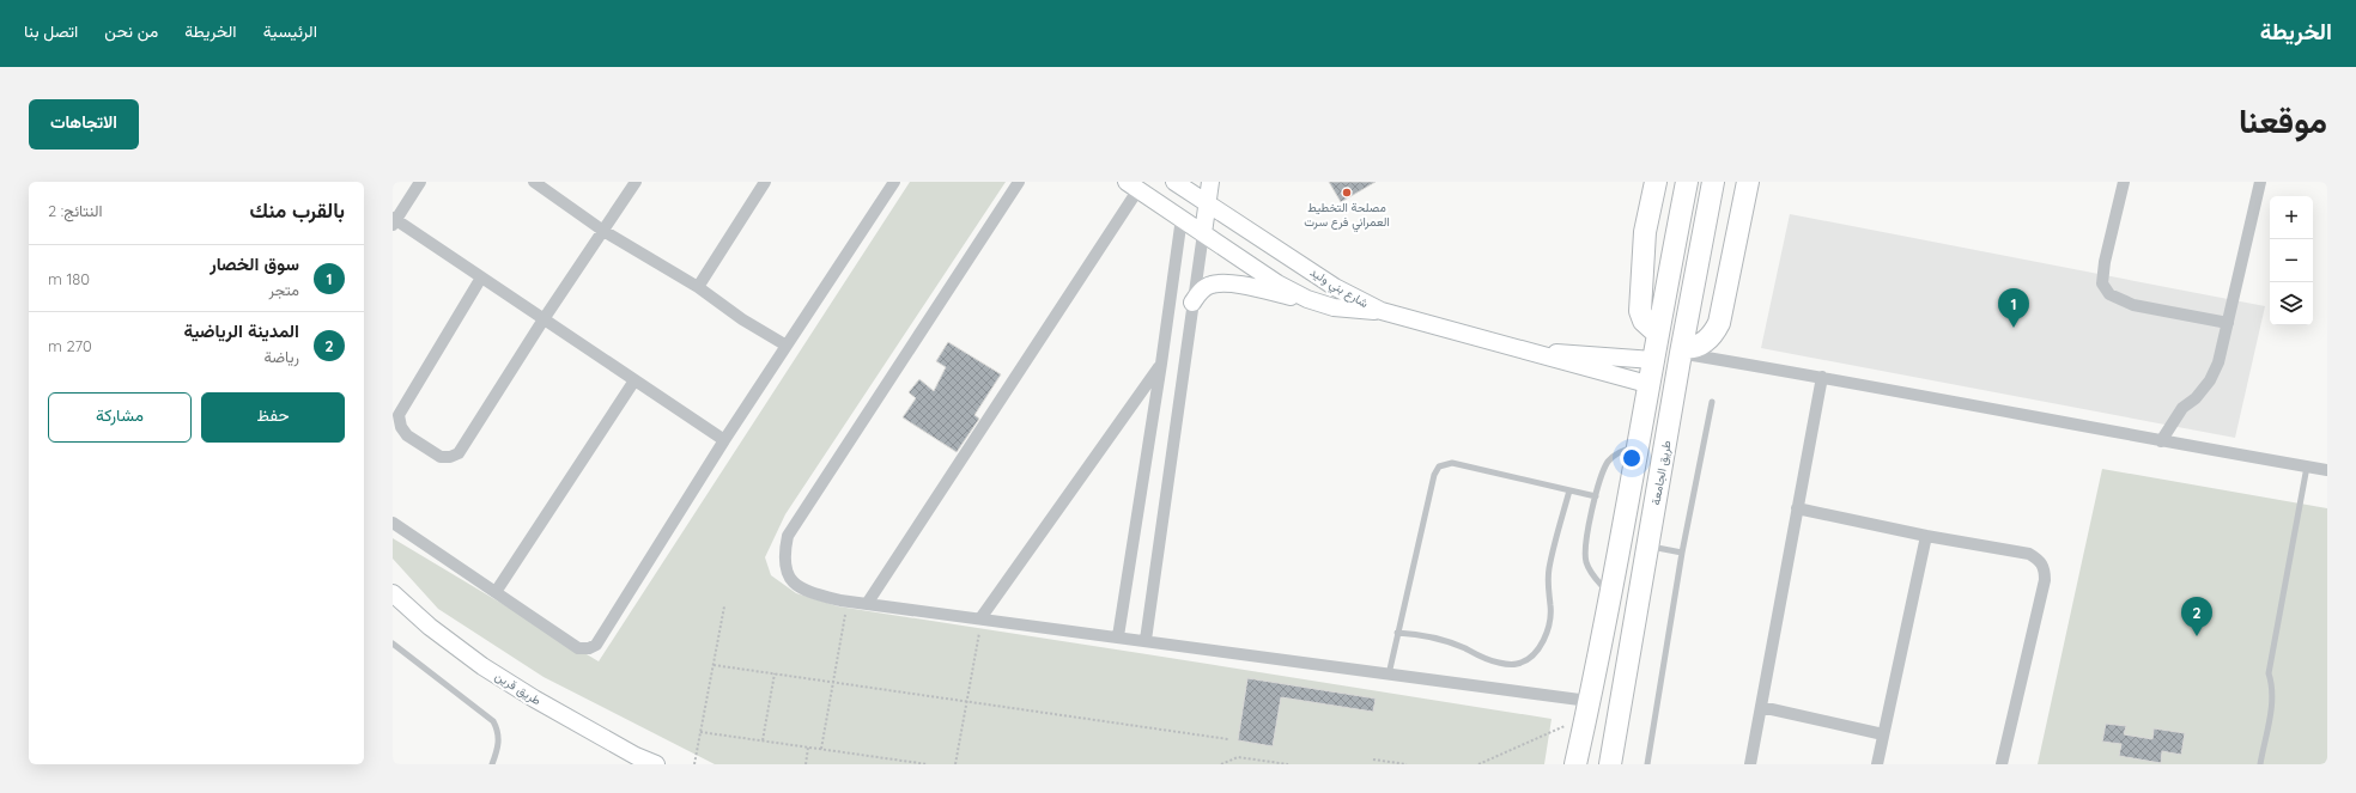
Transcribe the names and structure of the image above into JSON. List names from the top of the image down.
{
  "streets": {
    "highway": ["طريق الجامعة"],
    "street": ["شارع بني وليد", "طريق قرين"]
  },
  "places": ["مصلحة التخطيط العمراني فرع سرت"],
  "page": {
    "header": "الخريطة",
    "nav": [
      "الرئيسية",
      "الخريطة",
      "من نحن",
      "اتصل بنا"
    ],
    "title": "موقعنا",
    "buttons": [
      "الاتجاهات",
      ["حفظ", "مشاركة"]
    ],
    "heading": ["بالقرب منك", "النتائج: 2"],
    "map_buttons": ["+", "−"],
    "list": [
      {
        "mark": "1",
        "name": "سوق الخصار",
        "note": "متجر",
        "value": "180 m"
      },
      {
        "mark": "2",
        "name": "المدينة الرياضية",
        "note": "رياضة",
        "value": "270 m"
      }
    ],
    "pins": ["1", "2"]
  }
}
